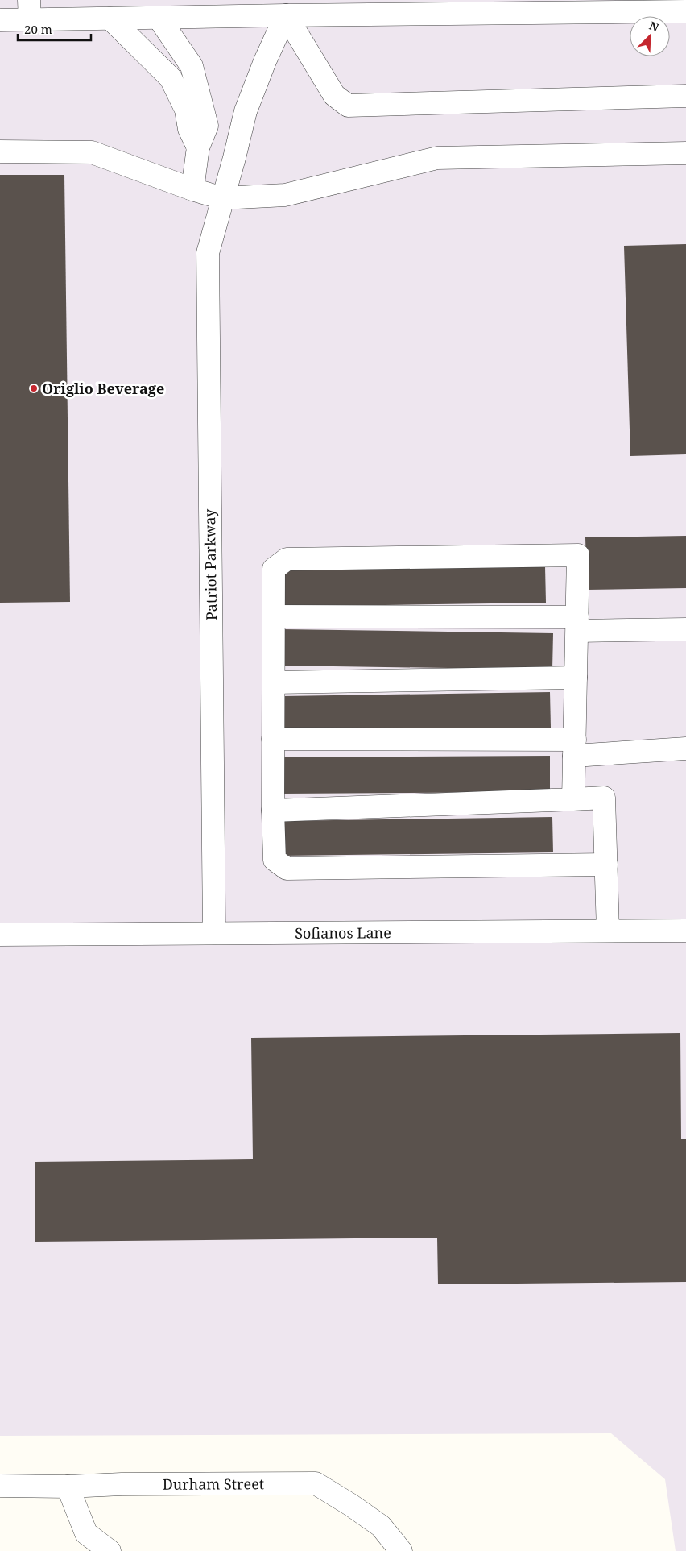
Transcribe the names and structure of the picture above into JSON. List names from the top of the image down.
{
  "streets": {
    "street": ["Patriot Parkway", "Sofianos Lane", "Durham Street"]
  },
  "crossings": [
    ["Patriot Parkway", "Sofianos Lane"]
  ],
  "places": ["Origlio Beverage"],
  "scale_bar": "20 m",
  "north": "top right"
}
